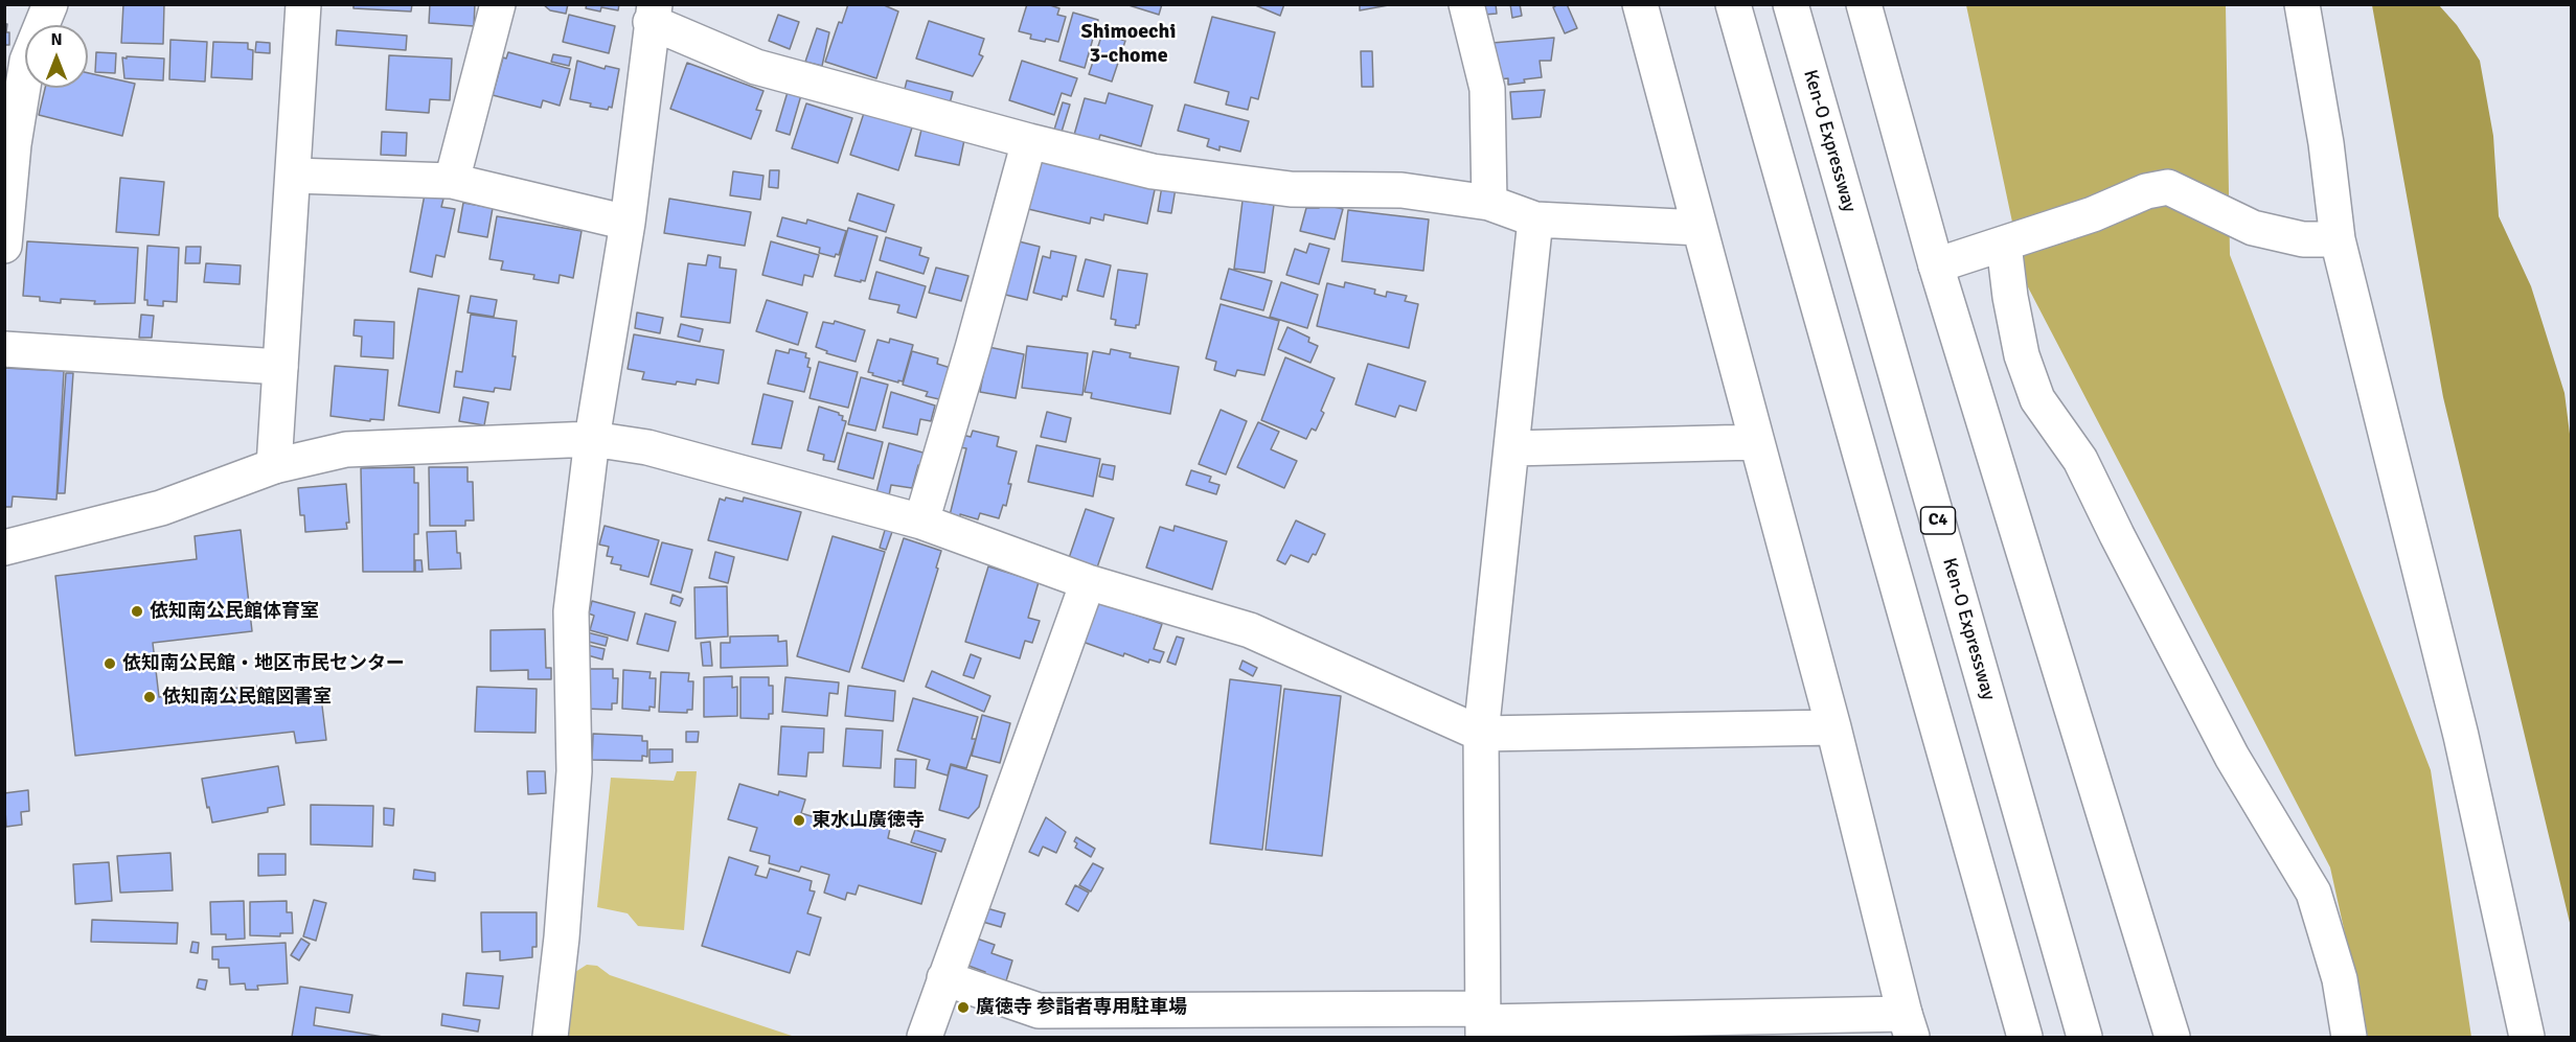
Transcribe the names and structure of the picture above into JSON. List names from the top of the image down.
{
  "streets": {
    "main road": ["Ken-O Expressway", "C4"]
  },
  "districts": ["Shimoechi 3-chome"],
  "places": [
    "依知南公民館体育室",
    "依知南公民館・地区市民センター",
    "依知南公民館図書室",
    "東水山廣徳寺",
    "廣徳寺 参詣者専用駐車場"
  ],
  "north": "top"
}
